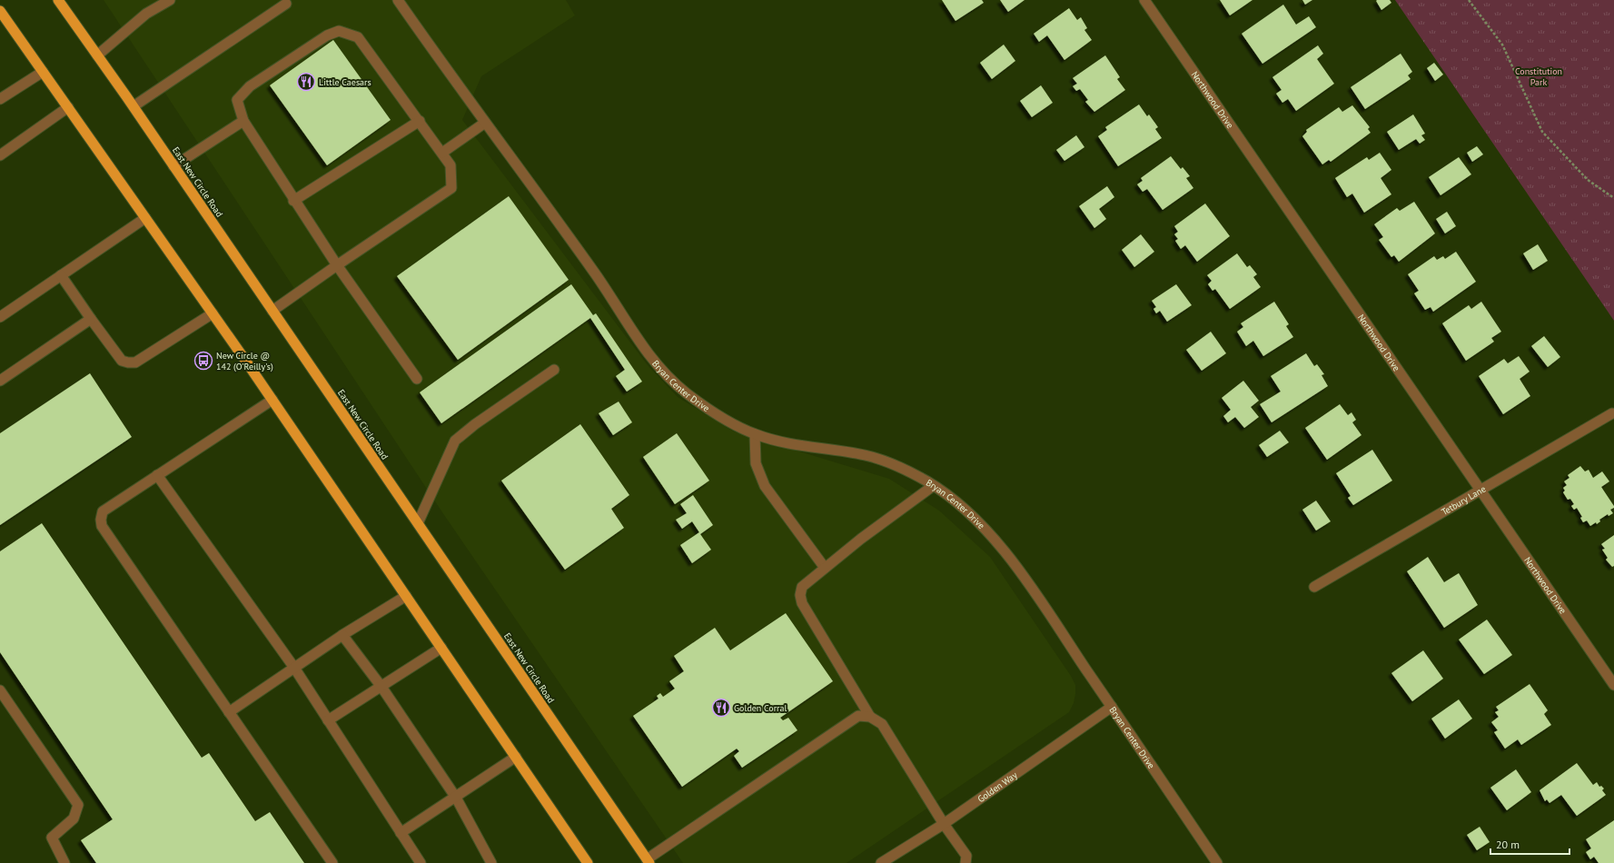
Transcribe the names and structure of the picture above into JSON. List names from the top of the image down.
{
  "streets": {
    "highway": ["East New Circle Road"],
    "street": [
      "Northwood Drive",
      "Bryan Center Drive",
      "Tetbury Lane",
      "Golden Way"
    ]
  },
  "crossings": [
    ["Northwood Drive", "Tetbury Lane"],
    ["Bryan Center Drive", "Golden Way"]
  ],
  "parks": ["Constitution Park"],
  "places": {
    "restaurant": ["Little Caesars", "Golden Corral"],
    "bus stop": ["New Circle @ 142 (O'Reilly's)"]
  },
  "scale_bar": "20 m"
}
